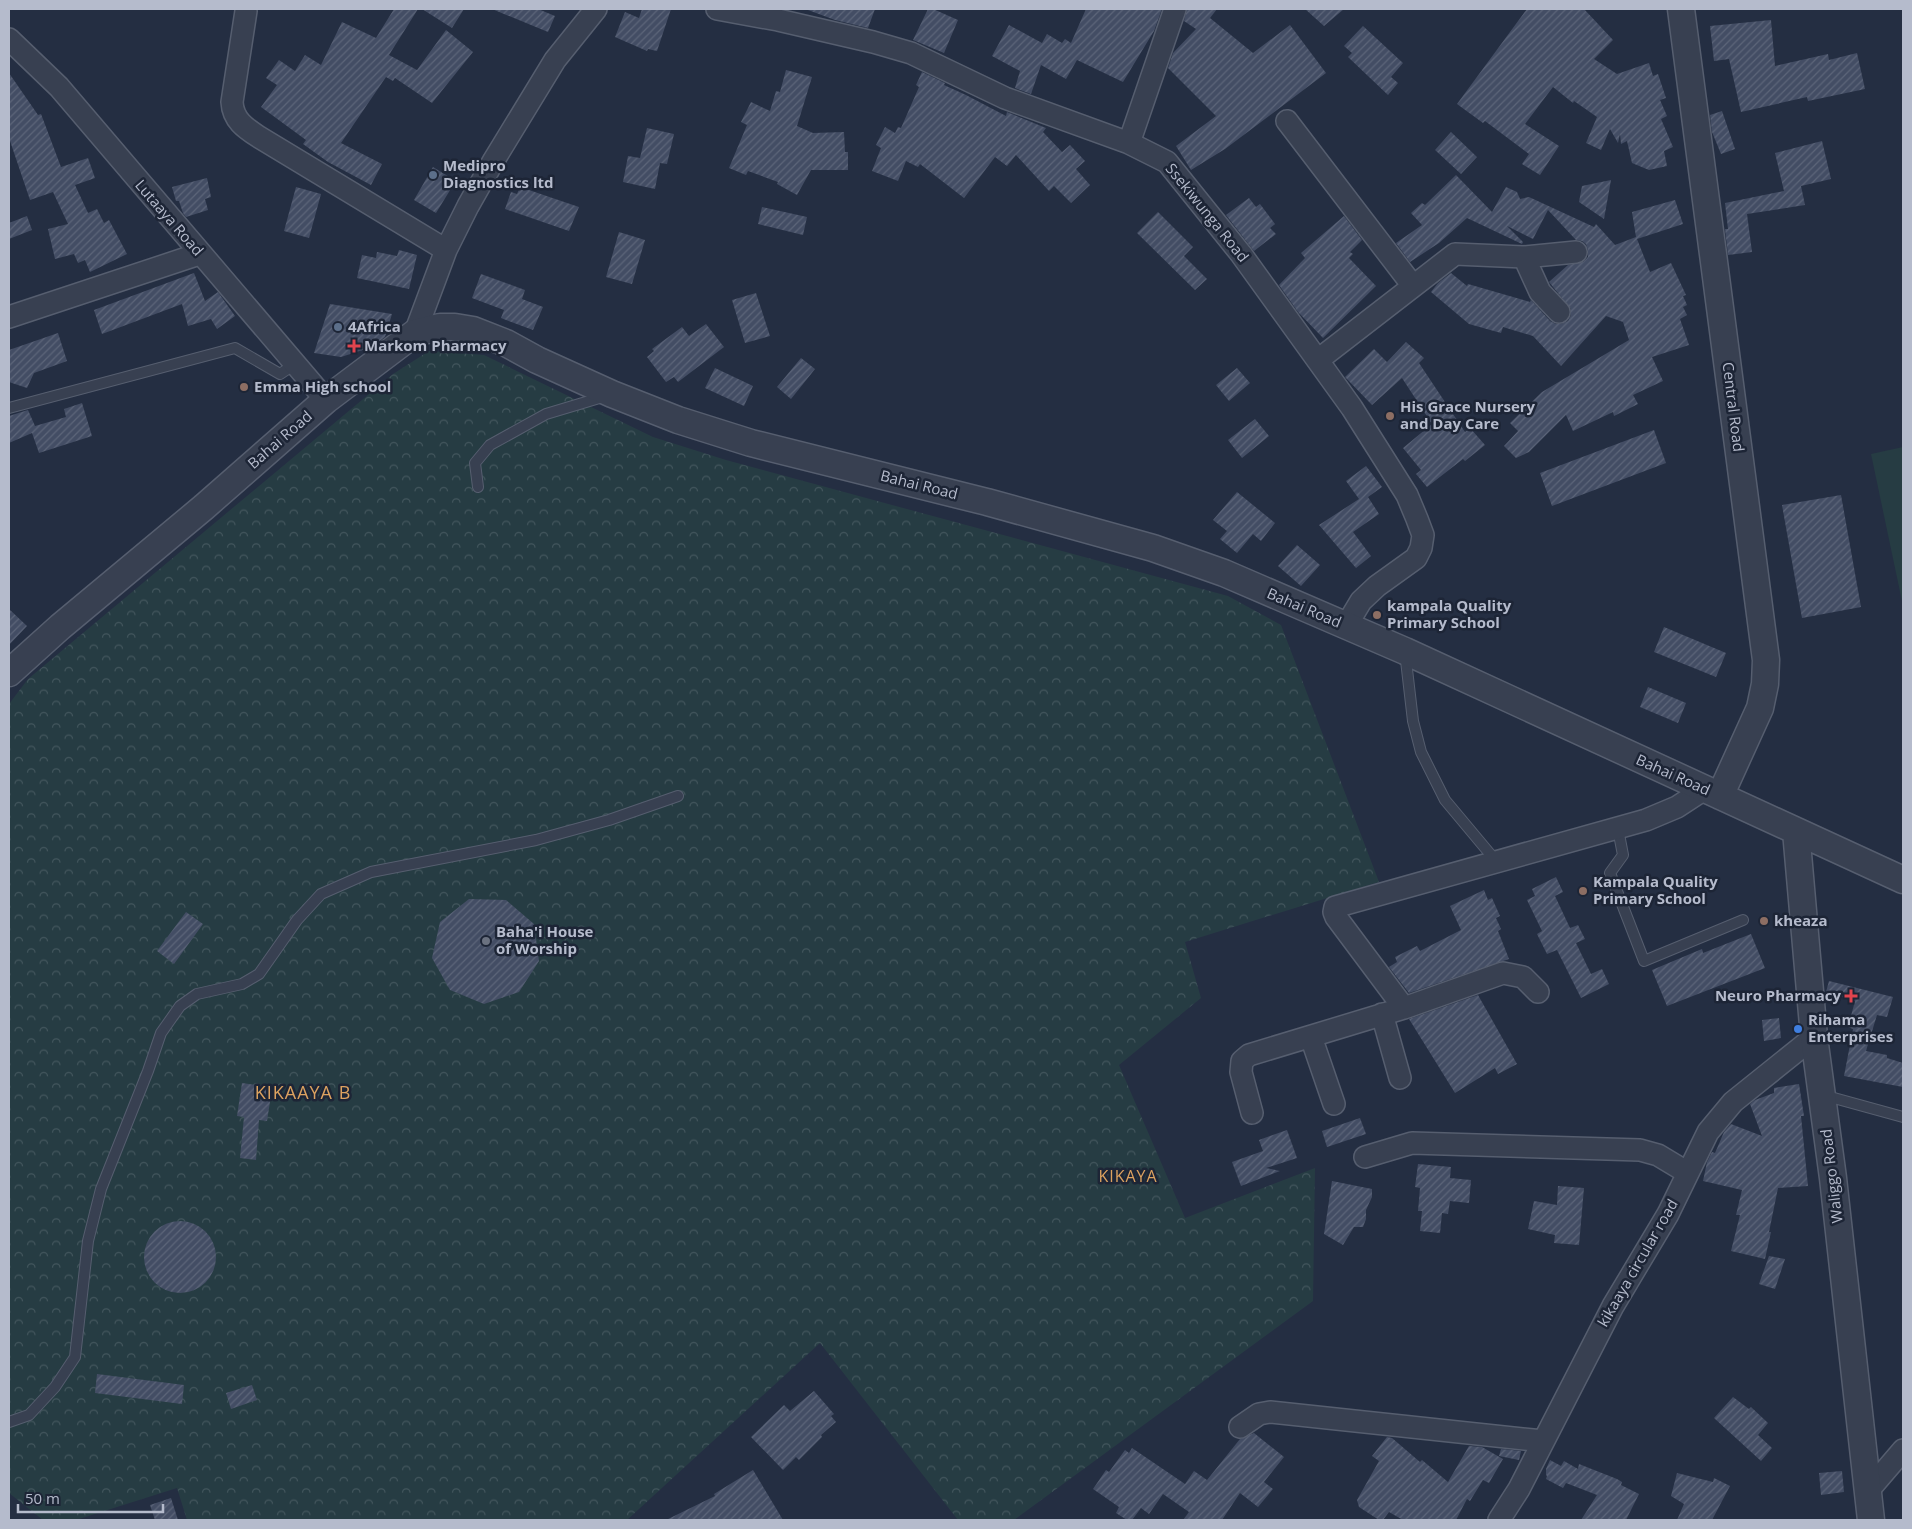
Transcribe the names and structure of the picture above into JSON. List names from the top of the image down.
{
  "streets": {
    "street": [
      "Ssekiwunga Road",
      "Lutaaya Road",
      "Central Road",
      "Bahai Road",
      "Waliggo Road",
      "kikaaya circular road"
    ]
  },
  "crossings": [
    ["Ssekiwunga Road", "Bahai Road"],
    ["Lutaaya Road", "Bahai Road"],
    ["Central Road", "Bahai Road"],
    ["Bahai Road", "Waliggo Road"],
    ["Waliggo Road", "kikaaya circular road"]
  ],
  "districts": ["KIKAAYA B", "KIKAYA"],
  "places": {
    "other": [
      "Medipro Diagnostics ltd",
      "4Africa",
      "Emma High school",
      "His Grace Nursery and Day Care",
      "kampala Quality Primary School",
      "Kampala Quality Primary School",
      "kheaza",
      "Baha'i House of Worship",
      "Rihama Enterprises"
    ],
    "health": ["Markom Pharmacy", "Neuro Pharmacy"]
  },
  "scale_bar": "50 m"
}
